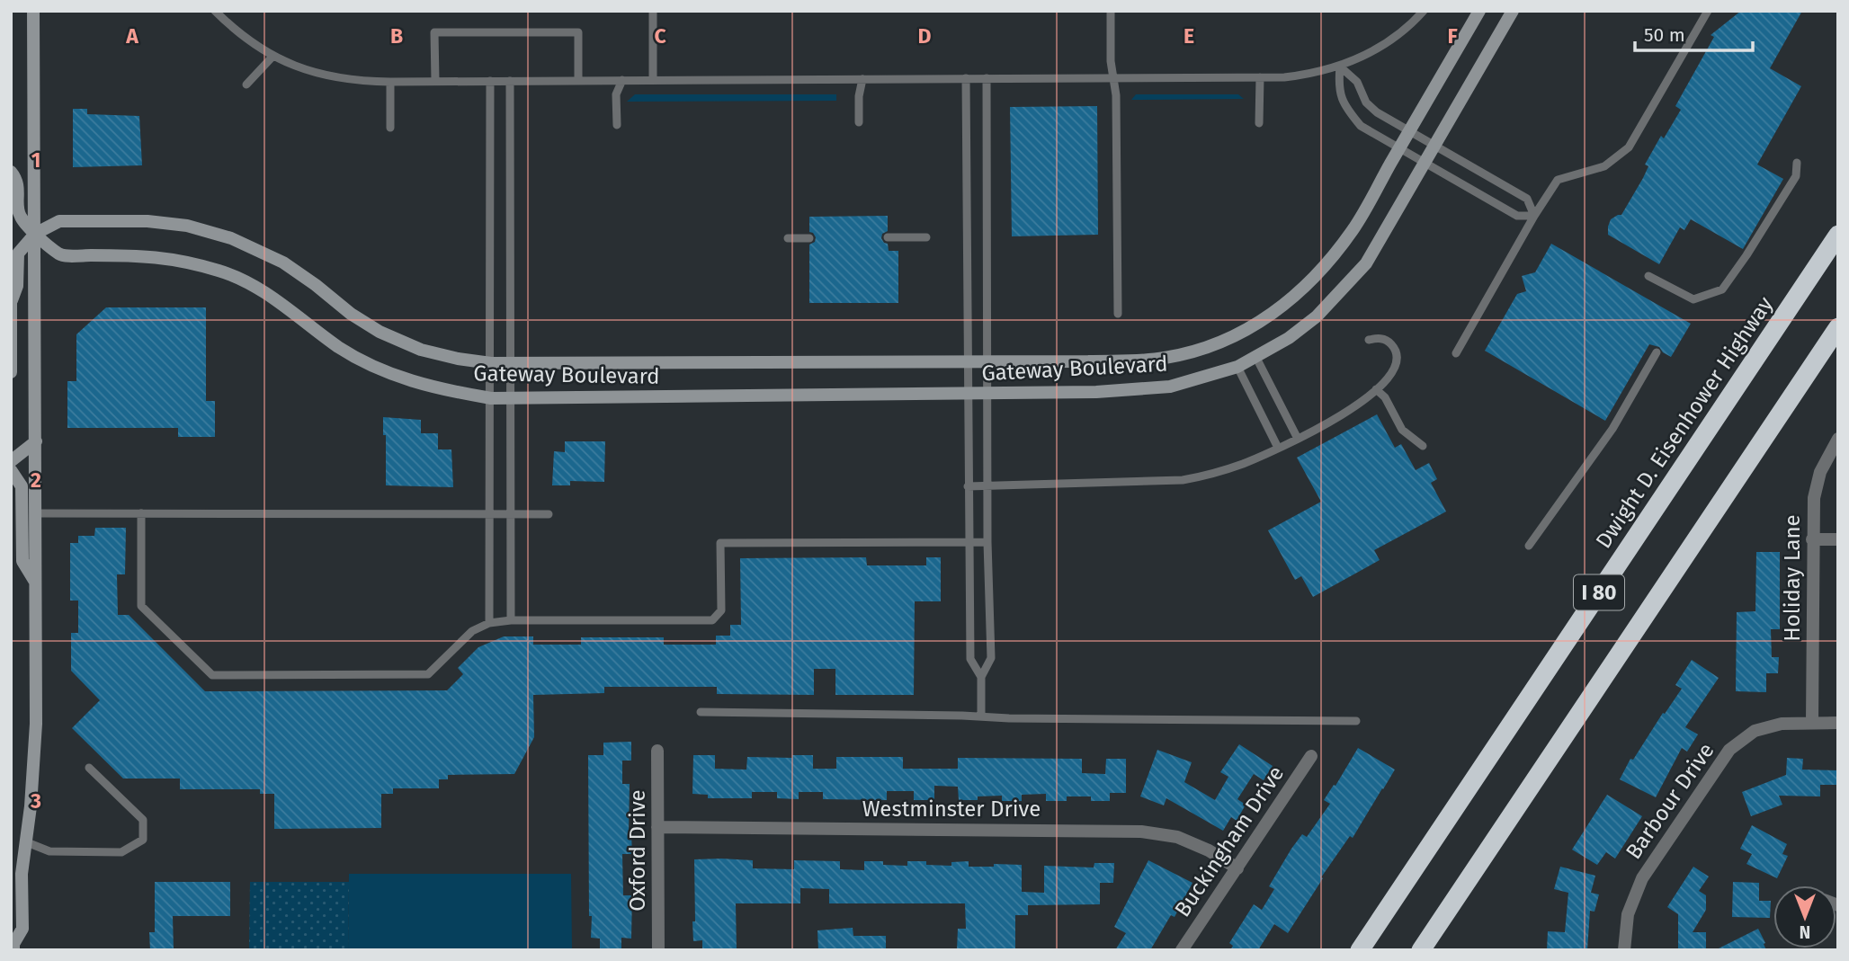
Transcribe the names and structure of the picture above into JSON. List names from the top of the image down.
{
  "streets": {
    "highway": ["Dwight D. Eisenhower Highway", "I 80"],
    "street": [
      "Gateway Boulevard",
      "Holiday Lane",
      "Barbour Drive",
      "Westminster Drive",
      "Buckingham Drive",
      "Oxford Drive"
    ]
  },
  "crossings": [
    ["Holiday Lane", "Barbour Drive"],
    ["Westminster Drive", "Buckingham Drive"],
    ["Westminster Drive", "Oxford Drive"]
  ],
  "scale_bar": "50 m",
  "north": "bottom",
  "grid": {
    "columns": [
      "A",
      "B",
      "C",
      "D",
      "E",
      "F"
    ],
    "rows": ["1", "2", "3"]
  }
}
